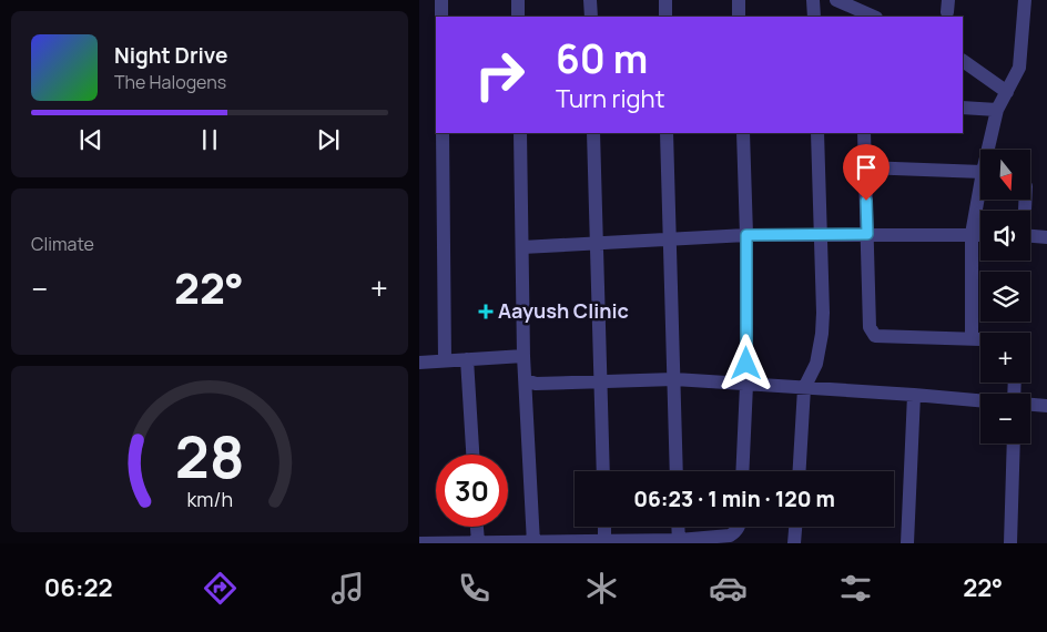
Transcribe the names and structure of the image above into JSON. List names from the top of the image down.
{
  "places": {
    "health": ["Aayush Clinic"]
  },
  "north": "bottom",
  "page": {
    "turn": ["60 m", "Turn right"],
    "song": ["Night Drive", "The Halogens"],
    "map_buttons": ["+", "−"],
    "tile": "Climate",
    "heat": ["−", "22°", "+"],
    "limit": "30",
    "trip": "06:23 · 1 min · 120 m",
    "tabs": ["06:22", "22°"],
    "gauge": ["28", "km/h"]
  }
}
